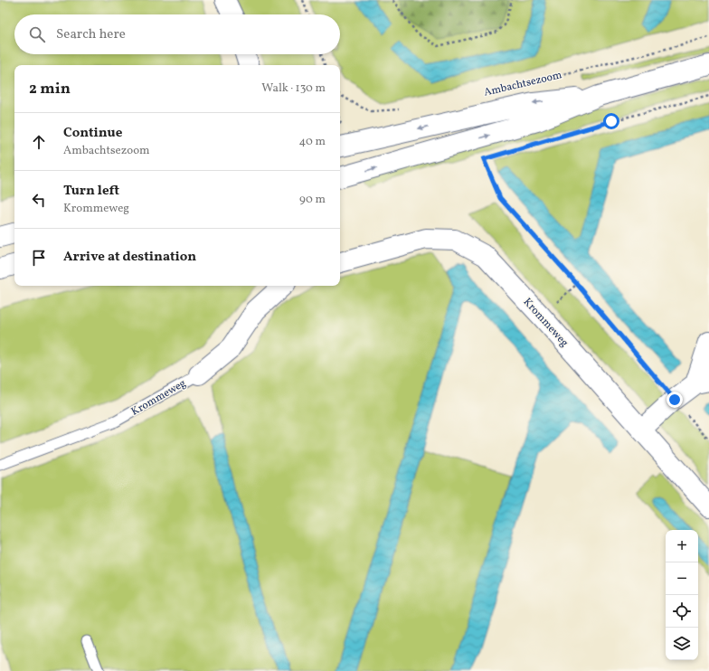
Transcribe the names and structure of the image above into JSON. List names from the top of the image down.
{
  "streets": {
    "street": ["Ambachtsezoom", "Krommeweg"]
  },
  "page": {
    "search": "Search here",
    "heading": ["2 min", "Walk · 130 m"],
    "list": [
      ["Continue", "Ambachtsezoom", "40 m"],
      ["Turn left", "Krommeweg", "90 m"],
      "Arrive at destination"
    ],
    "map_buttons": ["+", "−"]
  }
}
